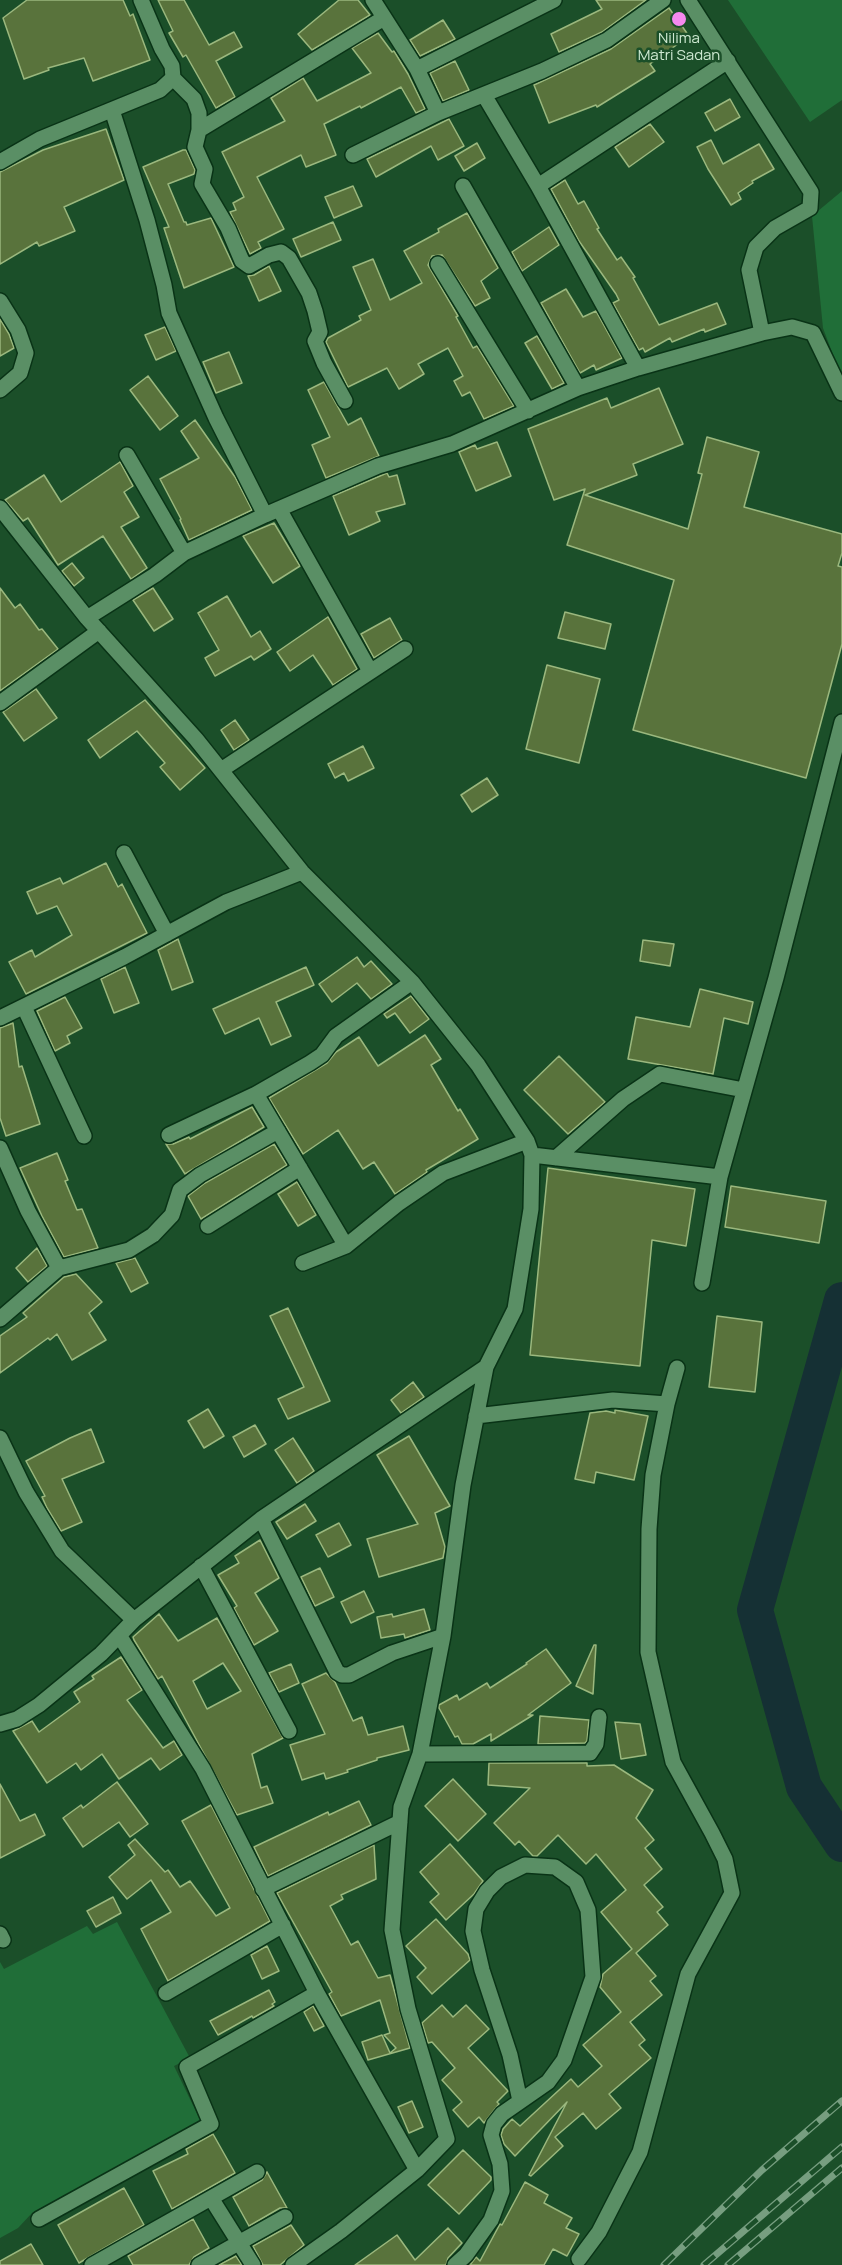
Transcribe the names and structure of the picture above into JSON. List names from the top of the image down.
{
  "places": ["Nilima Matri Sadan"]
}
